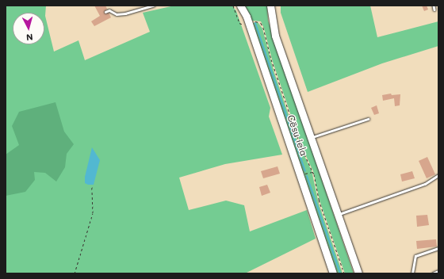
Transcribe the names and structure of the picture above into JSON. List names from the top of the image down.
{
  "streets": {
    "main road": ["Cēsu iela"]
  },
  "north": "bottom"
}
